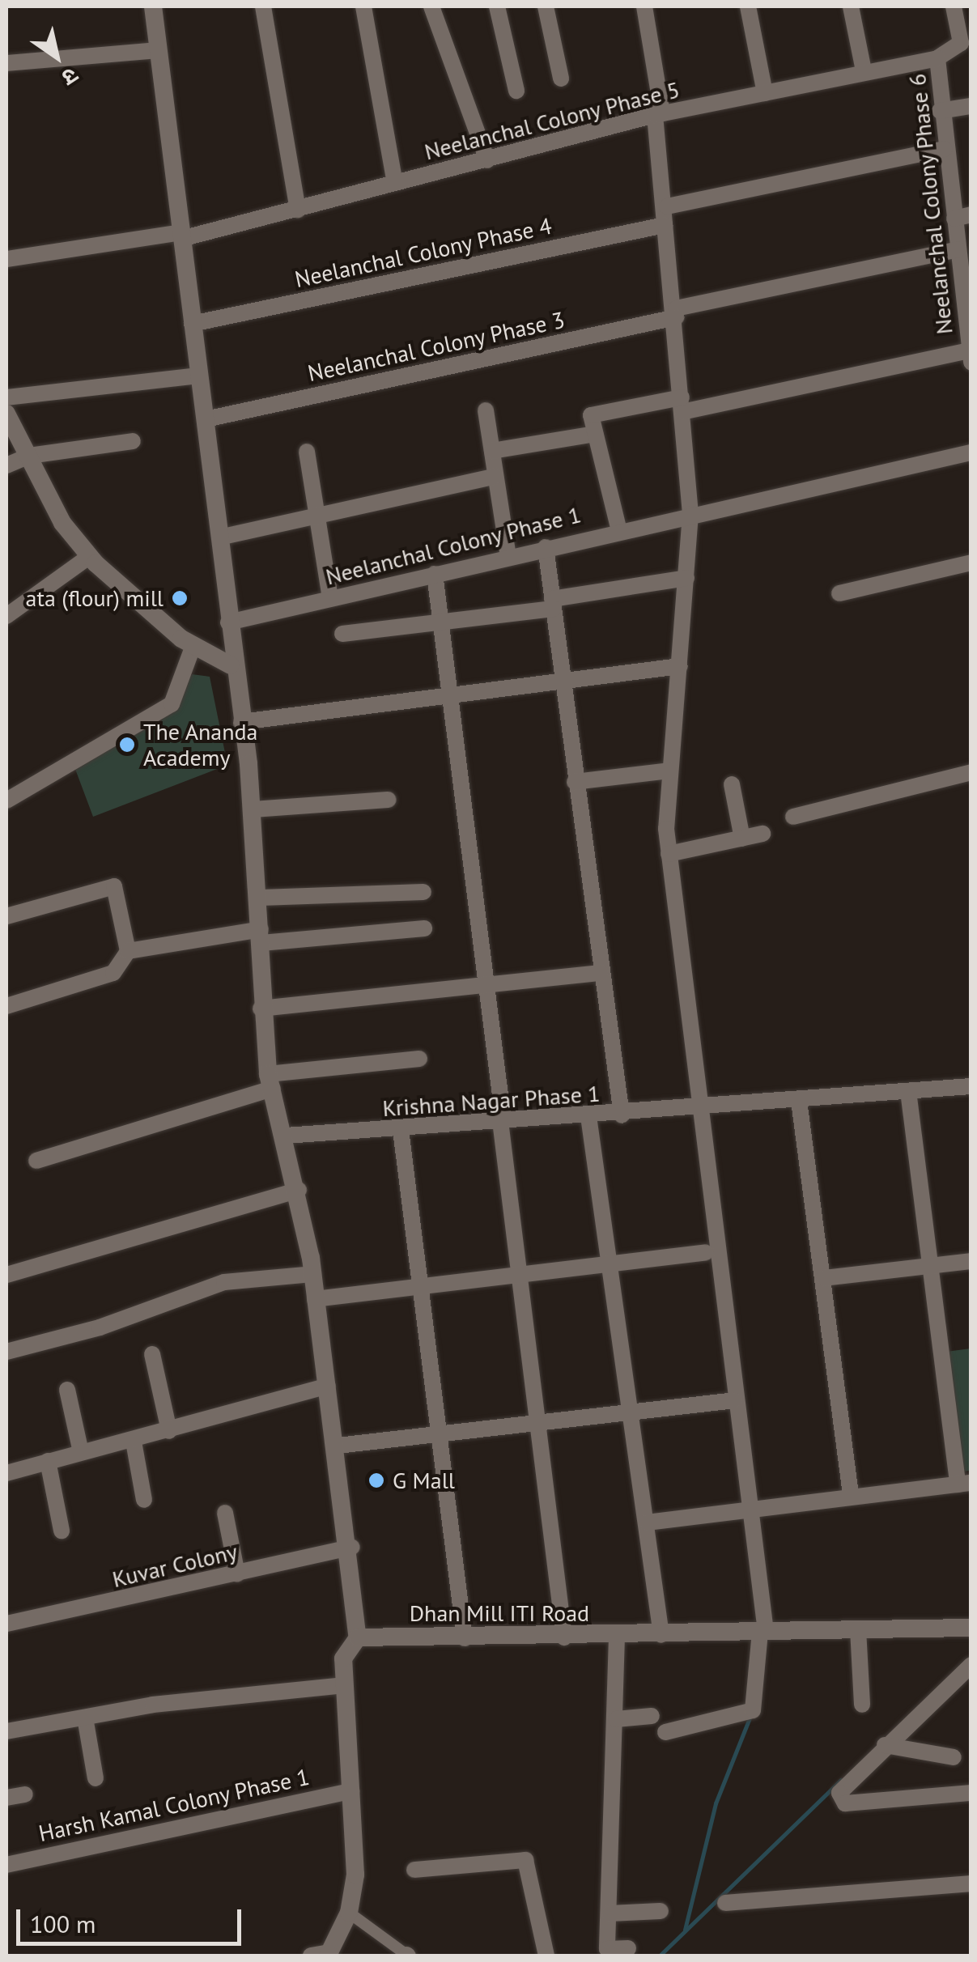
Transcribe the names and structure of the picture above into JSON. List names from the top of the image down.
{
  "streets": {
    "street": [
      "Neelanchal Colony Phase 5",
      "Neelanchal Colony Phase 6",
      "Neelanchal Colony Phase 4",
      "Neelanchal Colony Phase 3",
      "Neelanchal Colony Phase 1",
      "Krishna Nagar Phase 1",
      "Kuvar Colony",
      "Dhan Mill ITI Road",
      "Harsh Kamal Colony Phase 1"
    ]
  },
  "crossings": [
    ["Neelanchal Colony Phase 5", "Neelanchal Colony Phase 6"],
    ["Neelanchal Colony Phase 6", "Neelanchal Colony Phase 3"]
  ],
  "places": ["ata (flour) mill", "The Ananda Academy", "G Mall"],
  "scale_bar": "100 m",
  "north": "bottom right"
}
